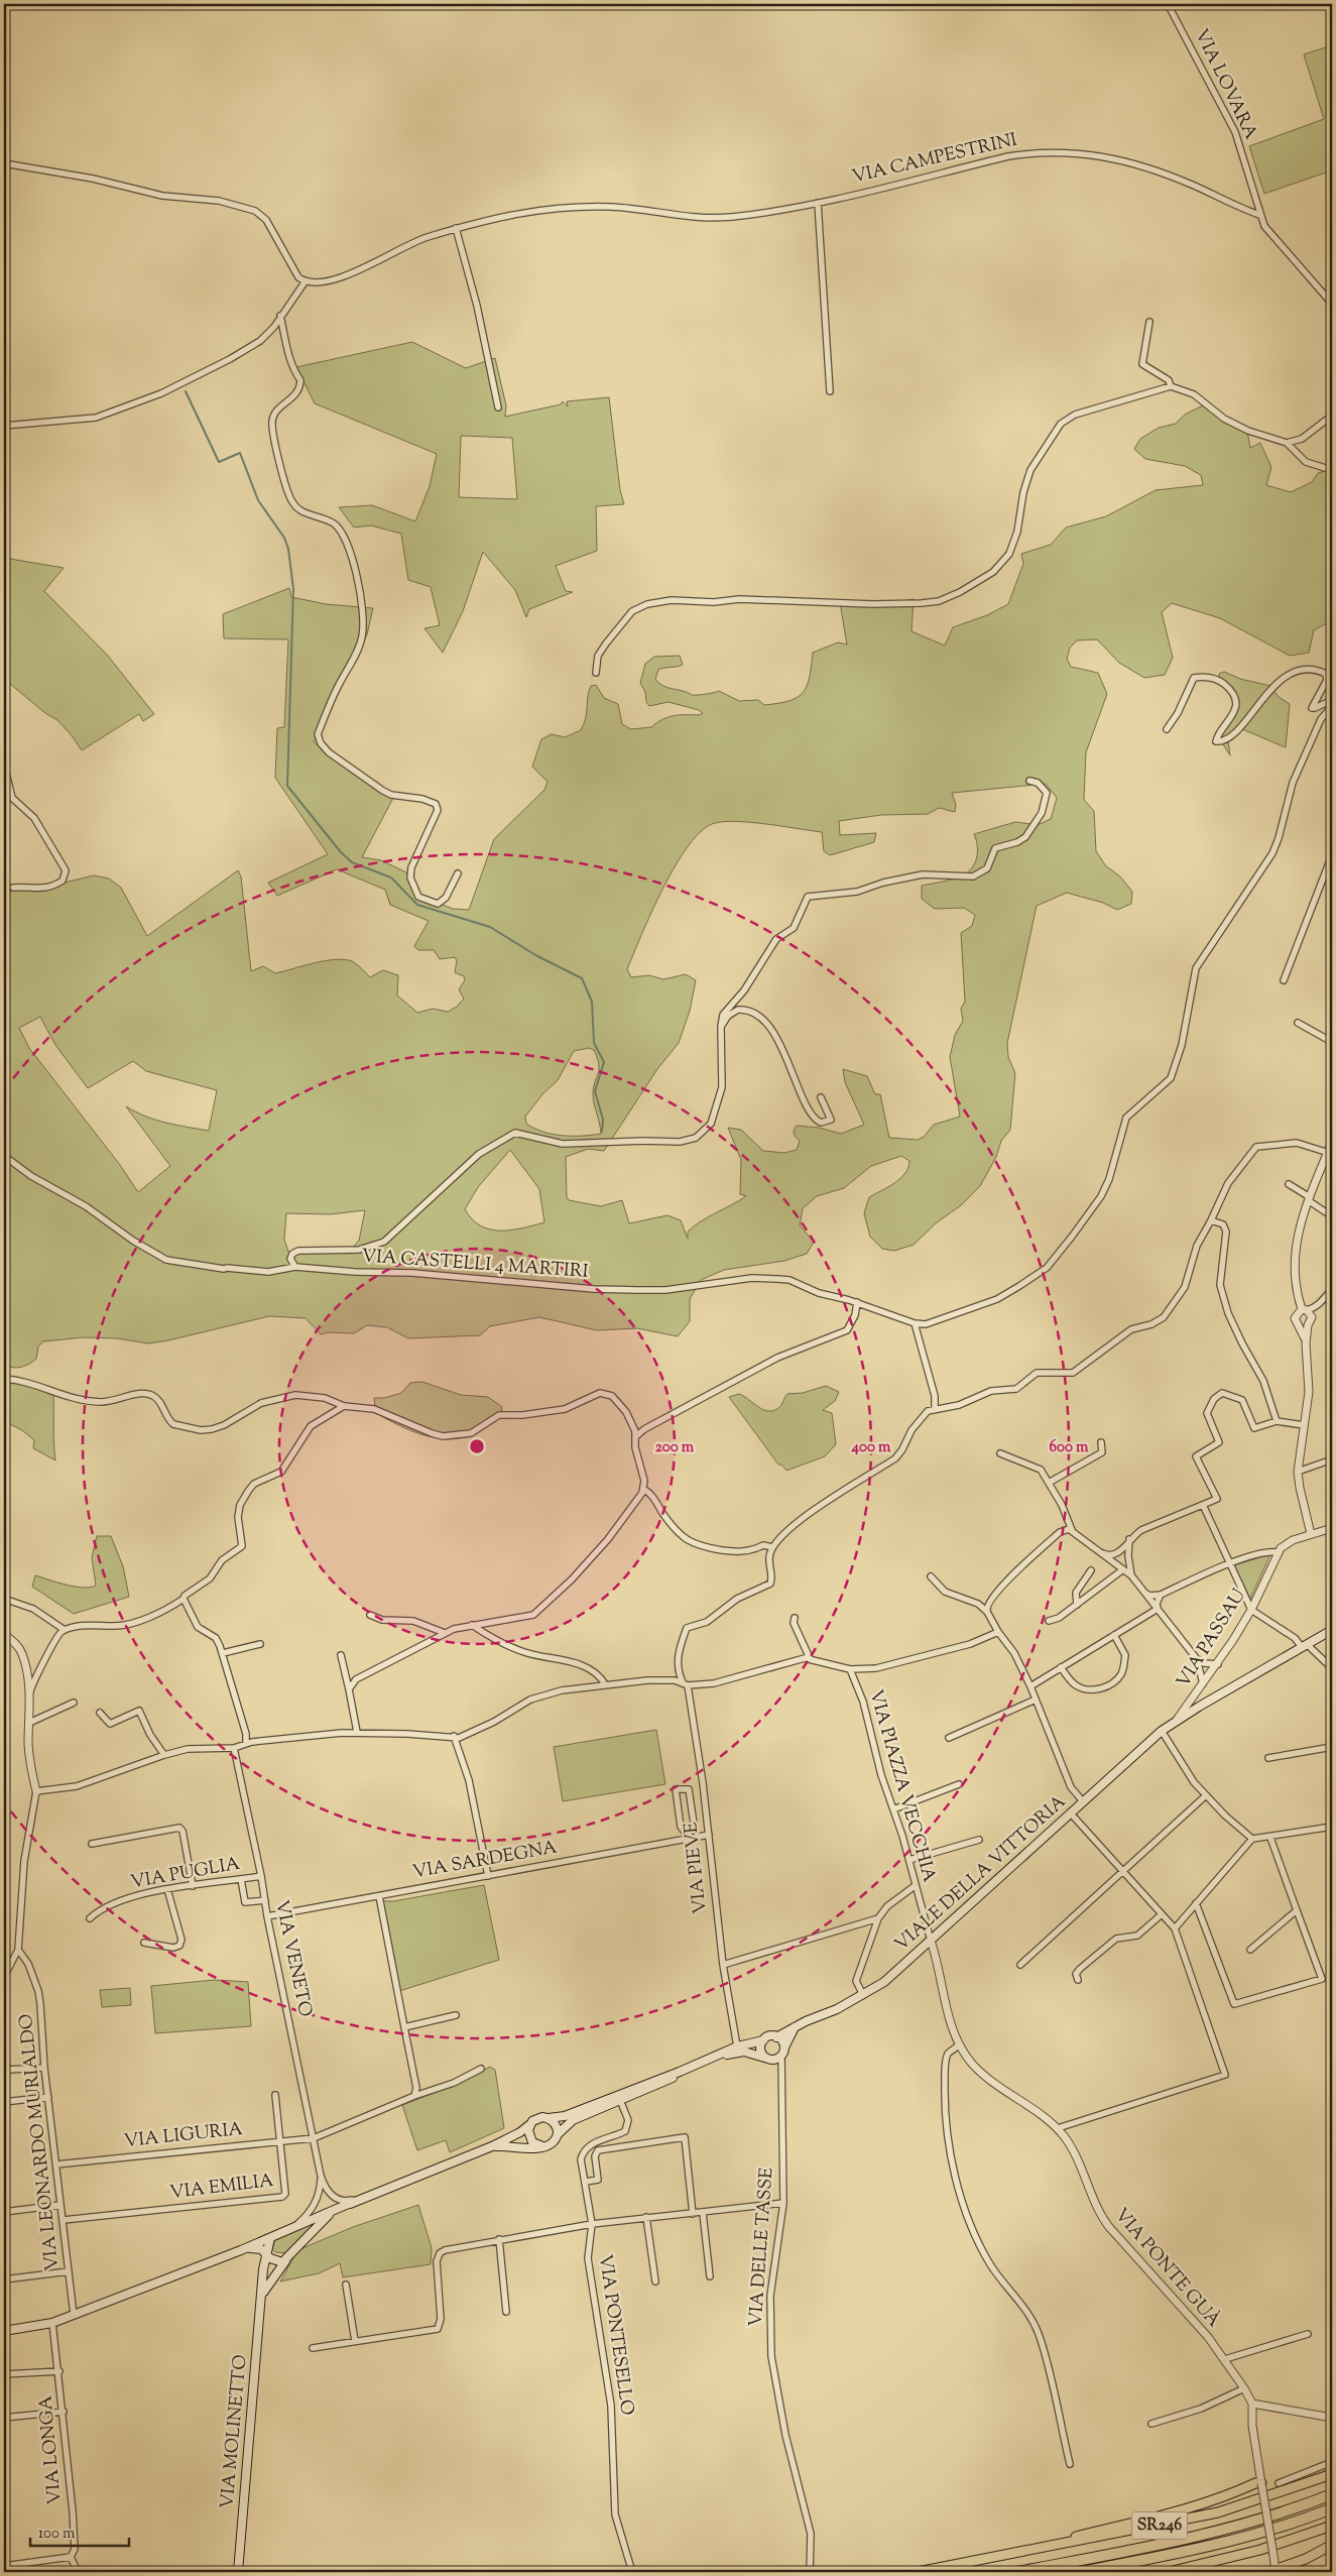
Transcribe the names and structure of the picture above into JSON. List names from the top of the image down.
{
  "streets": {
    "highway": ["SR246"],
    "main road": ["VIALE DELLA VITTORIA", "VIA MOLINETTO"],
    "street": [
      "VIA LOVARA",
      "VIA CAMPESTRINI",
      "VIA CASTELLI 4 MARTIRI",
      "VIA PASSAU",
      "VIA PIAZZA VECCHIA",
      "VIA SARDEGNA",
      "VIA PIEVE",
      "VIA PUGLIA",
      "VIA VENETO",
      "VIA LIGURIA",
      "VIA LEONARDO MURIALDO",
      "VIA EMILIA",
      "VIA DELLE TASSE",
      "VIA PONTE GUÀ",
      "VIA PONTESELLO",
      "VIA LONGA"
    ]
  },
  "crossings": [
    ["VIA LOVARA", "VIA CAMPESTRINI"],
    ["VIA PASSAU", "VIALE DELLA VITTORIA"],
    ["VIA PIAZZA VECCHIA", "VIALE DELLA VITTORIA"],
    ["VIA PIAZZA VECCHIA", "VIA PONTE GUÀ"],
    ["VIA SARDEGNA", "VIA PIEVE"],
    ["VIA SARDEGNA", "VIA VENETO"],
    ["VIA PIEVE", "VIALE DELLA VITTORIA"],
    ["VIA PUGLIA", "VIA VENETO"],
    ["VIALE DELLA VITTORIA", "VIA DELLE TASSE"],
    ["VIALE DELLA VITTORIA", "VIA PONTE GUÀ"],
    ["VIA VENETO", "VIA LIGURIA"],
    ["VIA VENETO", "VIA MOLINETTO"],
    ["VIA LIGURIA", "VIA LEONARDO MURIALDO"],
    ["VIA LIGURIA", "VIA EMILIA"],
    ["VIA LEONARDO MURIALDO", "VIA EMILIA"]
  ],
  "scale_bar": "100 m",
  "rings": ["200 m", "400 m", "600 m"]
}
